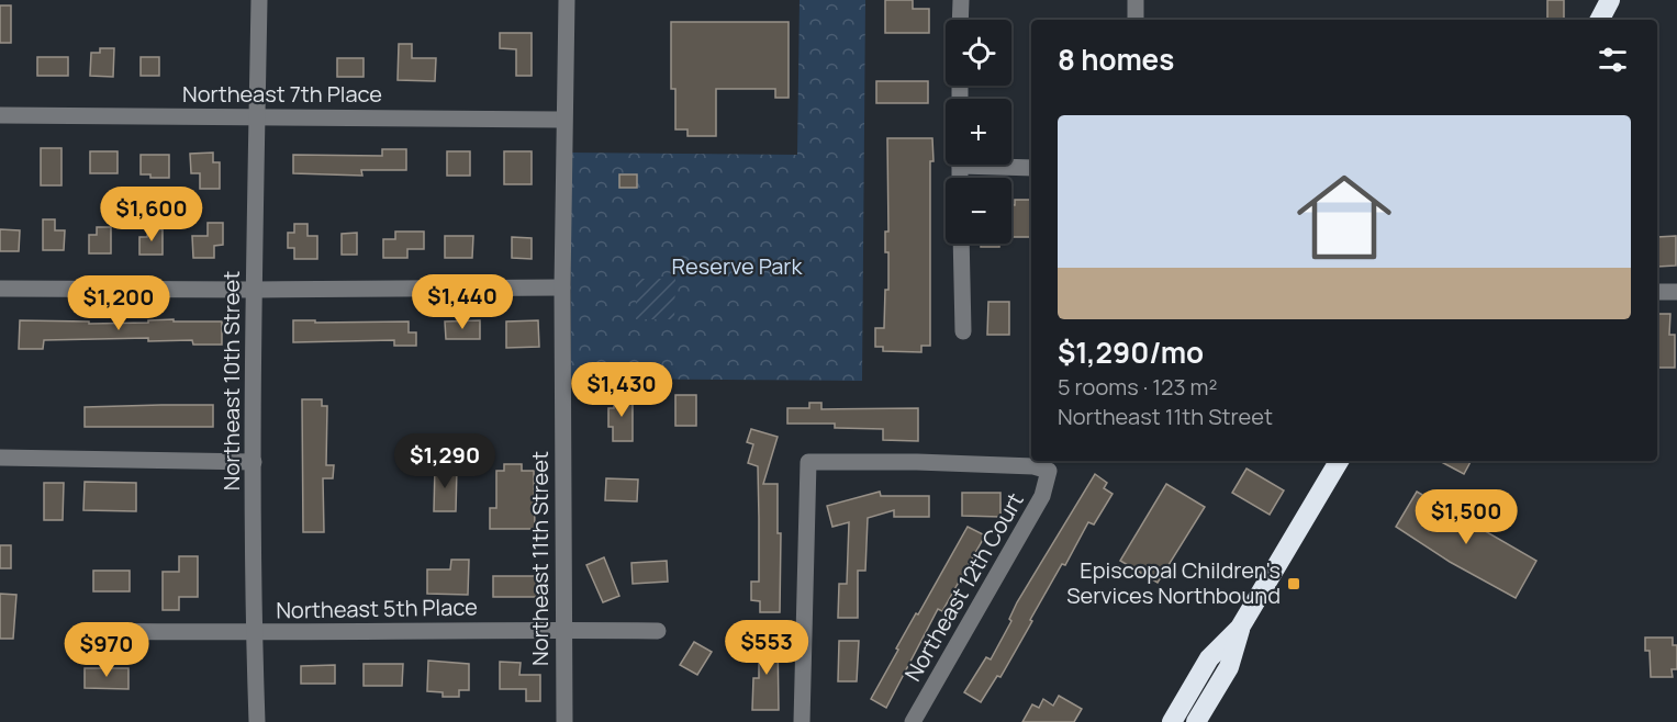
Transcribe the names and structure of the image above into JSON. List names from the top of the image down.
{
  "streets": {
    "street": [
      "Northeast 7th Place",
      "Northeast 10th Street",
      "Northeast 11th Street",
      "Northeast 12th Court",
      "Northeast 5th Place"
    ]
  },
  "crossings": [
    ["Northeast 7th Place", "Northeast 10th Street"],
    ["Northeast 7th Place", "Northeast 11th Street"],
    ["Northeast 10th Street", "Northeast 5th Place"],
    ["Northeast 11th Street", "Northeast 5th Place"]
  ],
  "parks": ["Reserve Park"],
  "places": {
    "transit": ["Episcopal Children's Services Northbound"]
  },
  "page": {
    "map_buttons": ["+", "−"],
    "heading": "8 homes",
    "list": [
      {
        "name": "$1,290/mo",
        "note": "5 rooms · 123 m² · Northeast 11th Street"
      }
    ],
    "price": [
      "$1,600",
      "$1,440",
      "$1,200",
      "$1,430",
      "$1,290",
      "$1,500",
      "$553",
      "$970"
    ]
  }
}
